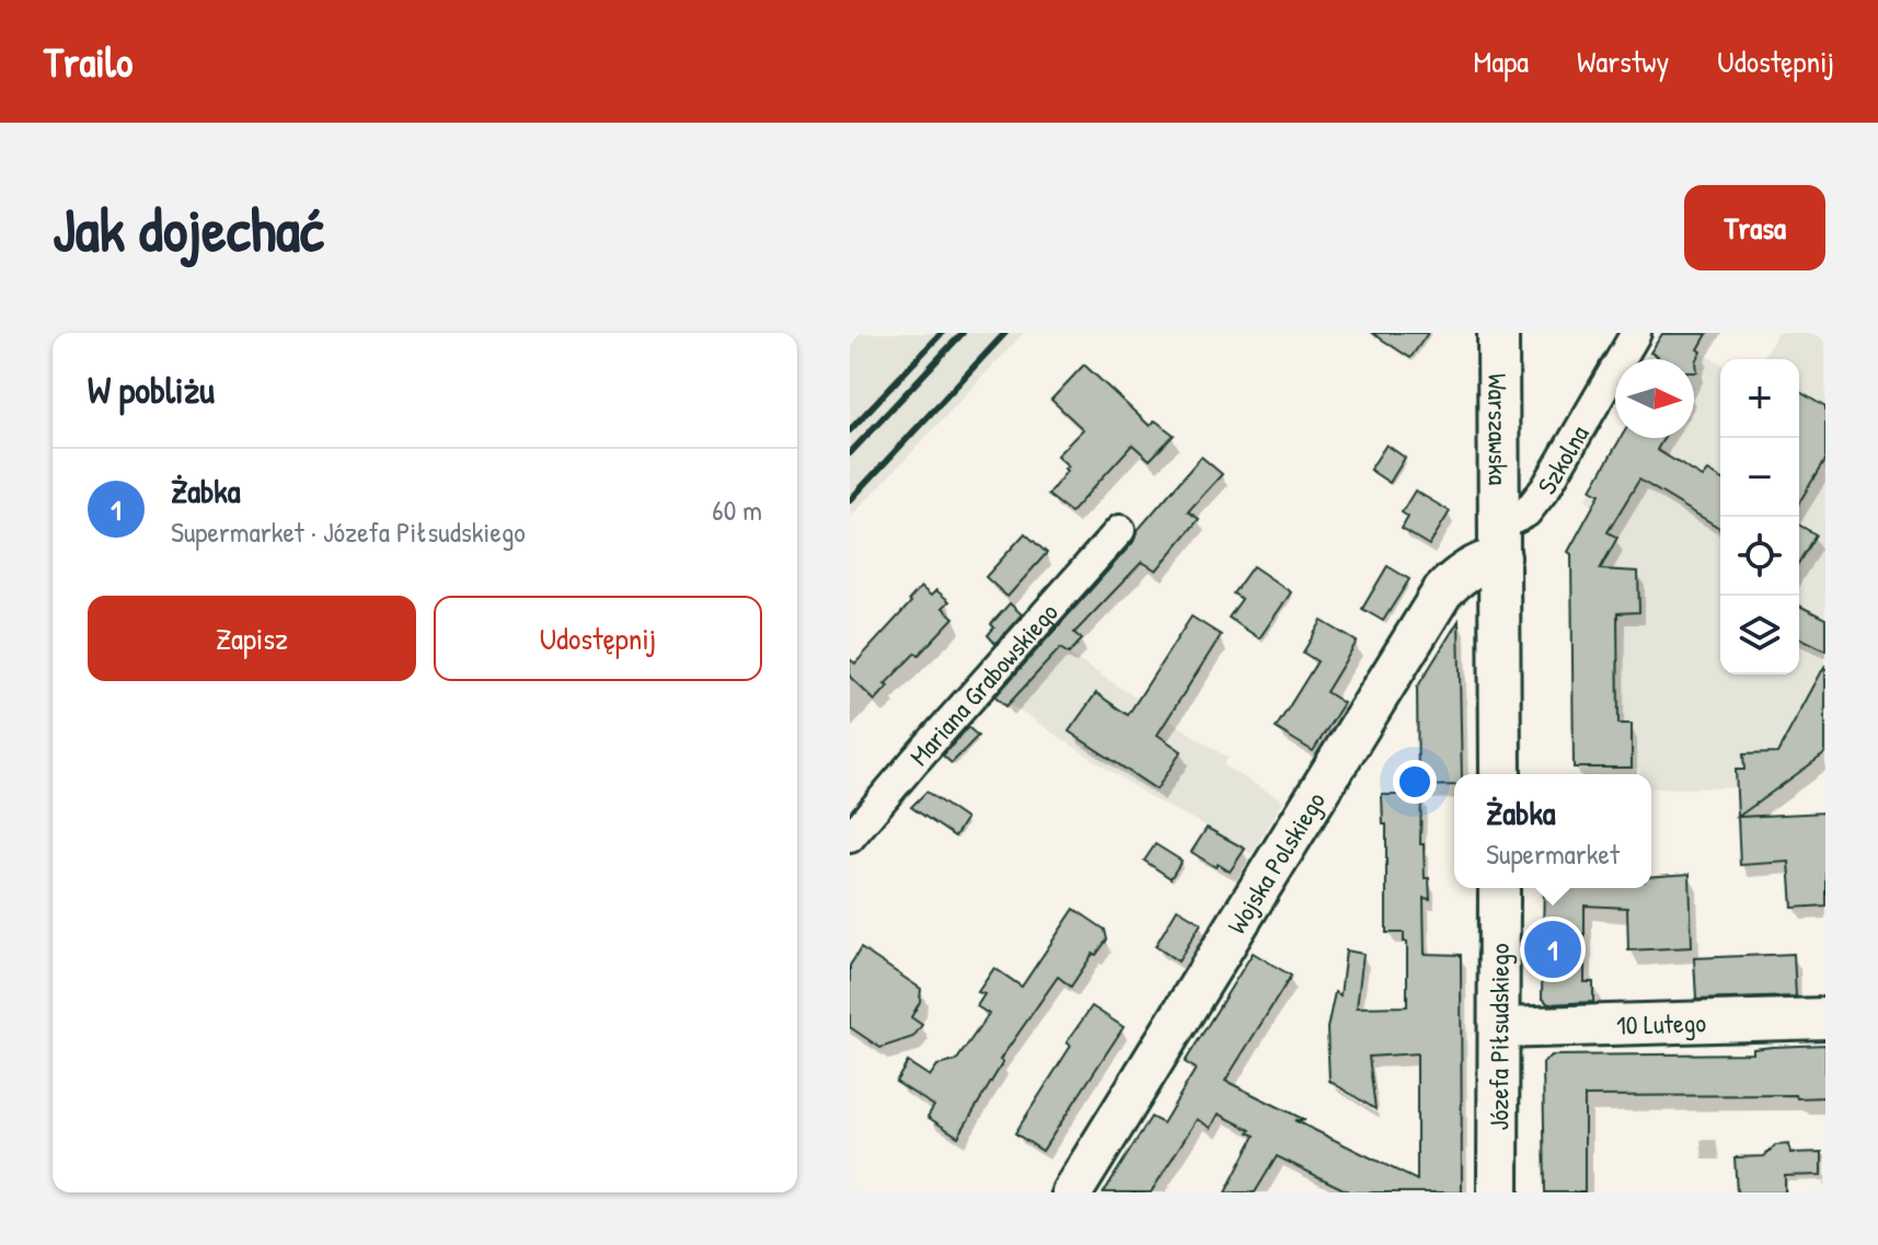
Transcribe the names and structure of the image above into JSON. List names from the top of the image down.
{
  "streets": {
    "street": [
      "Warszawska",
      "Szkolna",
      "Mariana Grabowskiego",
      "Wojska Polskiego",
      "10 Lutego",
      "Józefa Piłsudskiego"
    ]
  },
  "crossings": [
    ["Warszawska", "Szkolna"],
    ["Warszawska", "Wojska Polskiego"],
    ["Szkolna", "Wojska Polskiego"],
    ["10 Lutego", "Józefa Piłsudskiego"]
  ],
  "north": "right",
  "page": {
    "header": "Trailo",
    "nav": ["Mapa", "Warstwy", "Udostępnij"],
    "buttons": [
      "Trasa",
      ["Zapisz", "Udostępnij"]
    ],
    "title": "Jak dojechać",
    "heading": "W pobliżu",
    "map_buttons": ["+", "−"],
    "list": [
      {
        "mark": "1",
        "name": "Żabka",
        "note": "Supermarket · Józefa Piłsudskiego",
        "value": "60 m"
      }
    ],
    "popup": ["Żabka", "Supermarket"],
    "pins": "1"
  }
}
